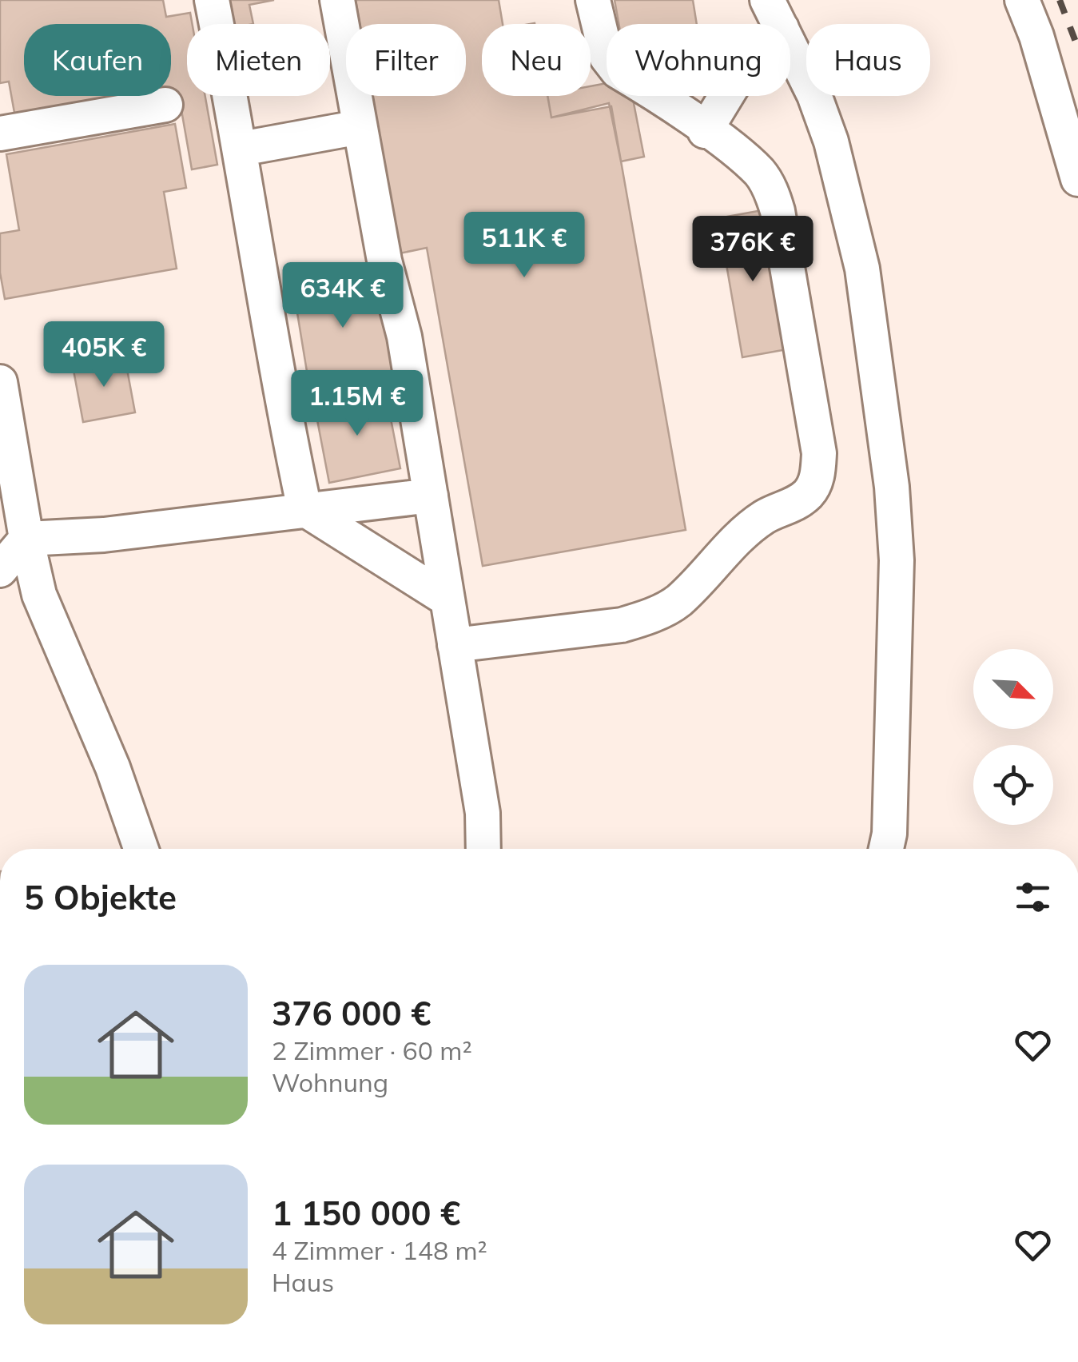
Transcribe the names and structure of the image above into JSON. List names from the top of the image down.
{
  "north": "bottom right",
  "page": {
    "chip": [
      "Kaufen",
      "Mieten",
      "Filter",
      "Neu",
      "Wohnung",
      "Haus"
    ],
    "price": [
      "511K €",
      "376K €",
      "634K €",
      "405K €",
      "1.15M €"
    ],
    "heading": "5 Objekte",
    "list": [
      {
        "name": "376 000 €",
        "note": "2 Zimmer · 60 m² · Wohnung"
      },
      {
        "name": "1 150 000 €",
        "note": "4 Zimmer · 148 m² · Haus"
      }
    ]
  }
}
